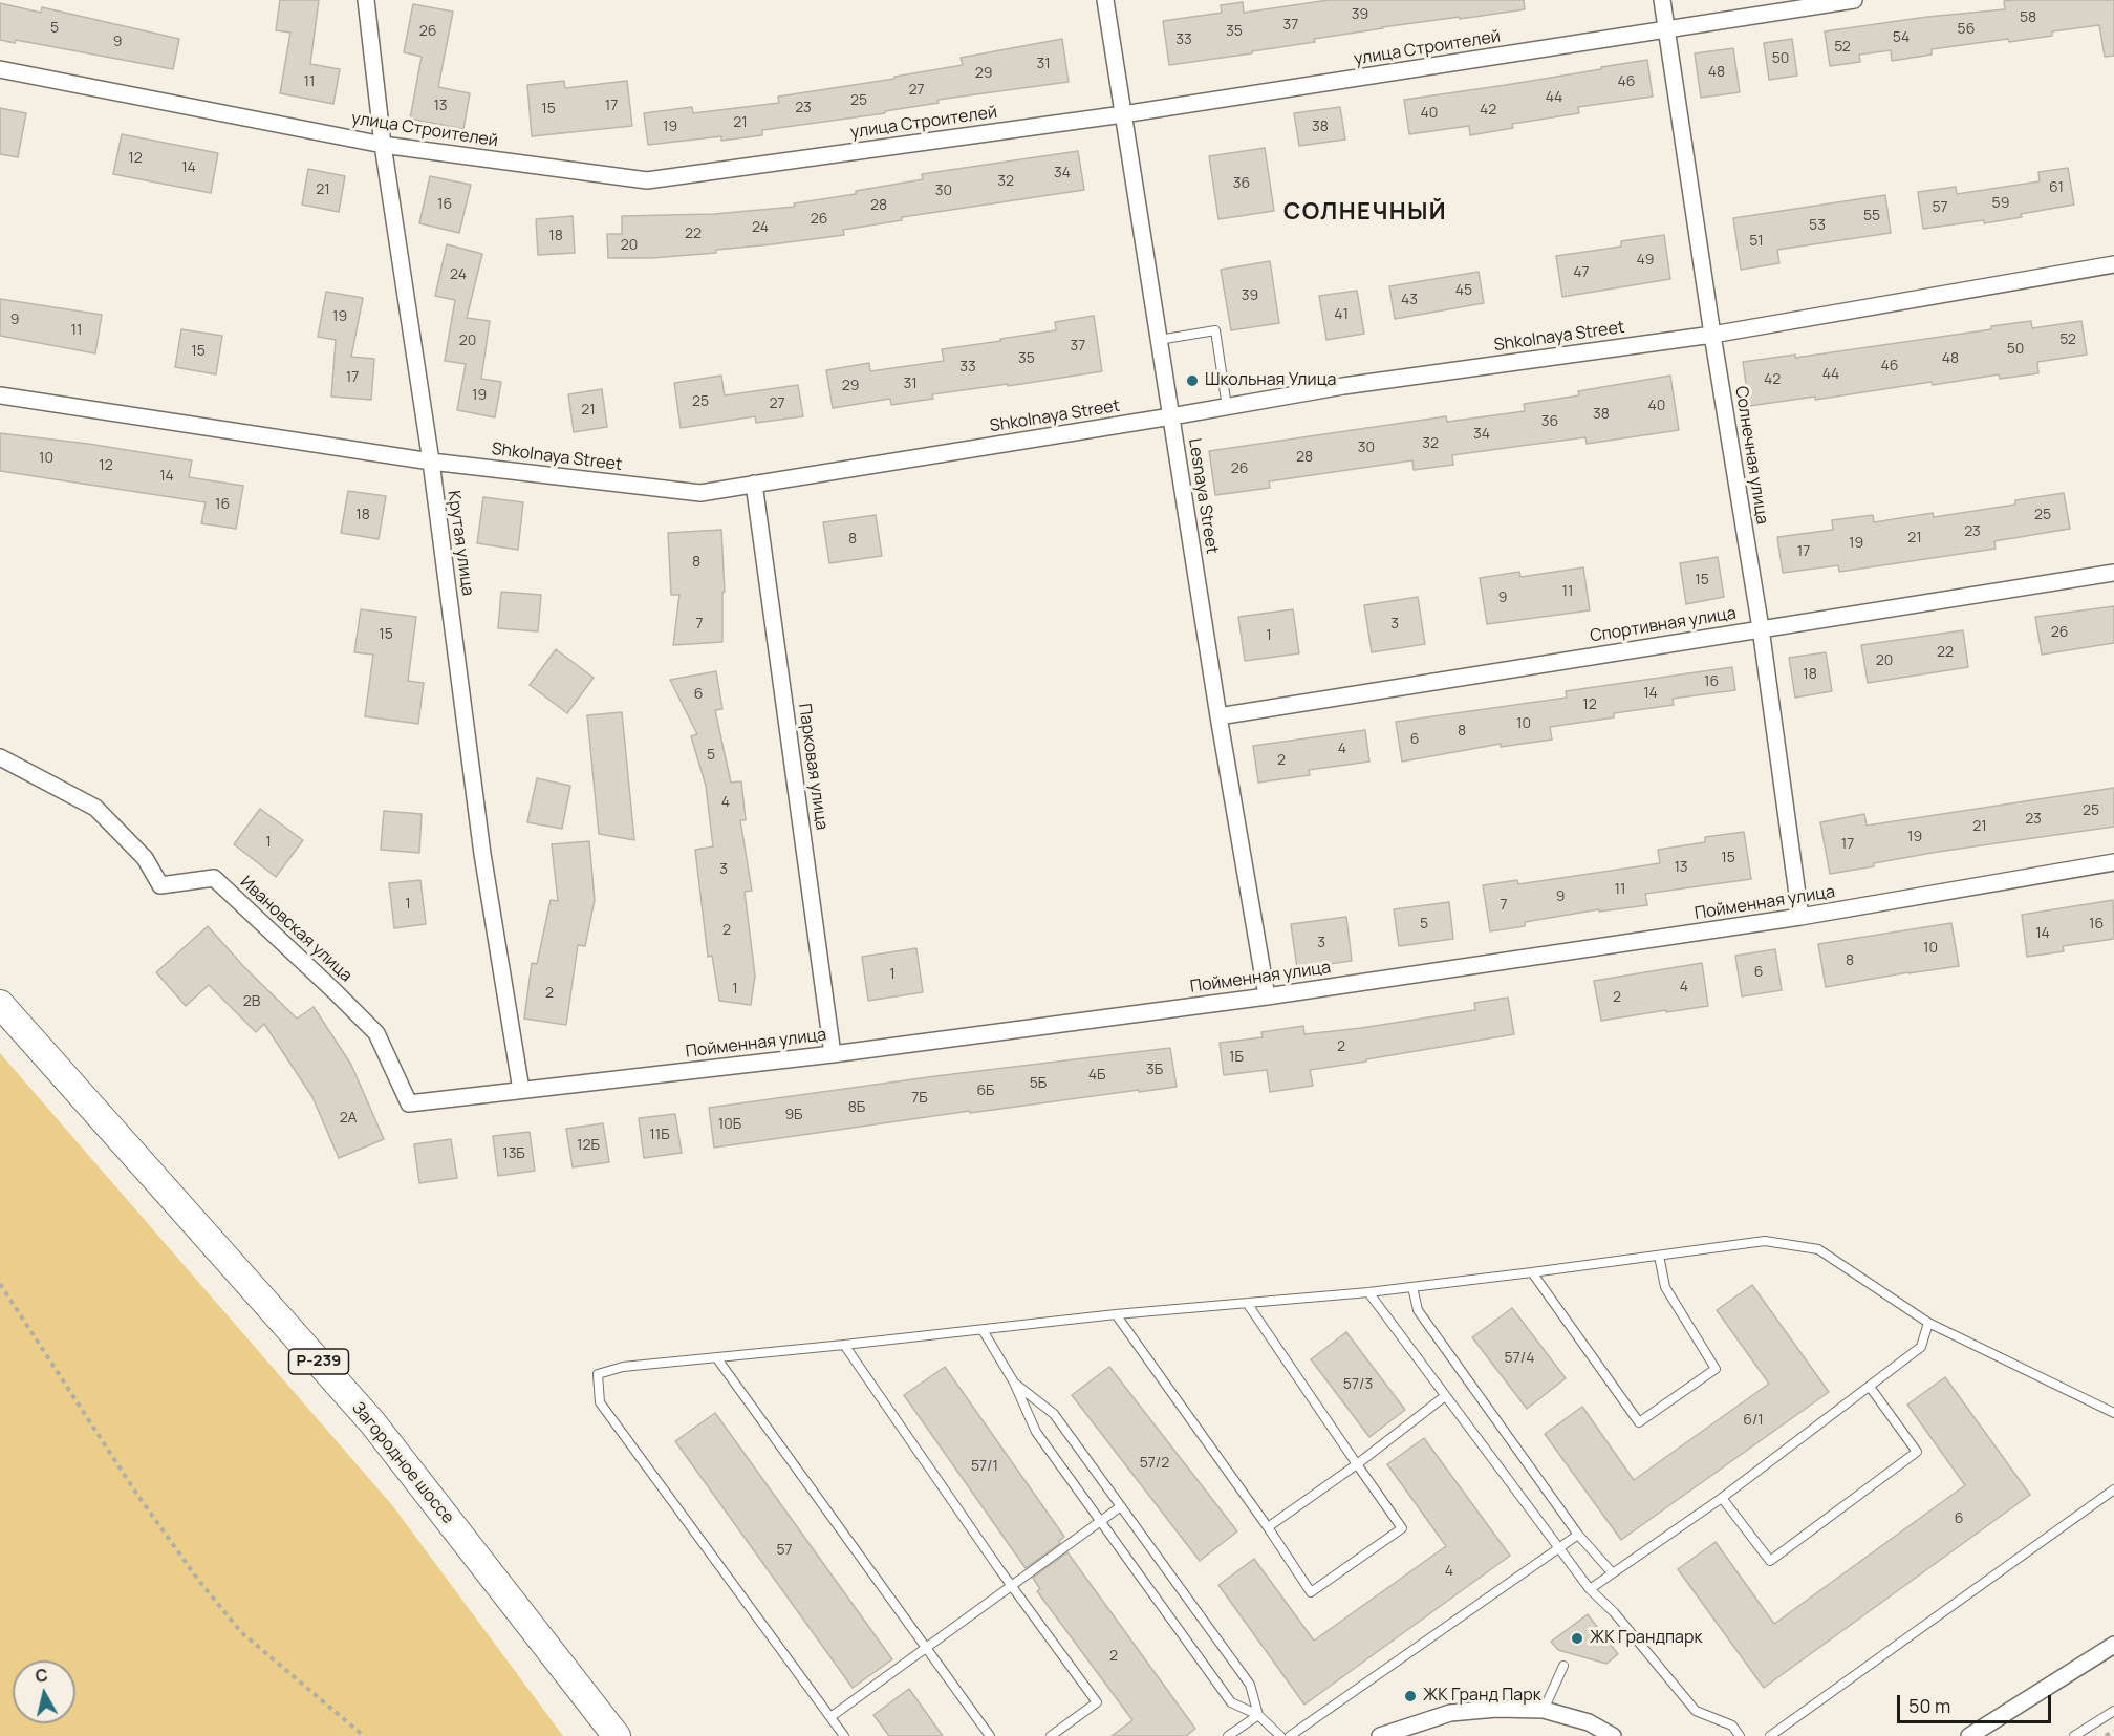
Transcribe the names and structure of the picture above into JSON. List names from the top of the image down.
{
  "streets": {
    "highway": ["Р-239", "Загородное шоссе"],
    "street": [
      "улица Строителей",
      "Shkolnaya Street",
      "Солнечная улица",
      "Lesnaya Street",
      "Крутая улица",
      "Спортивная улица",
      "Парковая улица",
      "Пойменная улица",
      "Ивановская улица"
    ]
  },
  "crossings": [
    ["улица Строителей", "Солнечная улица"],
    ["улица Строителей", "Lesnaya Street"],
    ["улица Строителей", "Крутая улица"],
    ["Shkolnaya Street", "Солнечная улица"],
    ["Shkolnaya Street", "Lesnaya Street"],
    ["Shkolnaya Street", "Крутая улица"],
    ["Shkolnaya Street", "Парковая улица"],
    ["Солнечная улица", "Спортивная улица"],
    ["Солнечная улица", "Пойменная улица"],
    ["Lesnaya Street", "Спортивная улица"],
    ["Lesnaya Street", "Пойменная улица"],
    ["Крутая улица", "Пойменная улица"],
    ["Парковая улица", "Пойменная улица"],
    ["Пойменная улица", "Ивановская улица"]
  ],
  "districts": ["СОЛНЕЧНЫЙ"],
  "places": ["Школьная Улица", "ЖК Грандпарк", "ЖК Гранд Парк"],
  "house_numbers": [
    "39",
    "58",
    "37",
    "5",
    "56",
    "26",
    "35",
    "54",
    "33",
    "9",
    "52",
    "50",
    "31",
    "48",
    "29",
    "11",
    "46",
    "27",
    "44",
    "25",
    "13",
    "17",
    "23",
    "15",
    "42",
    "40",
    "21",
    "19",
    "38",
    "12",
    "14",
    "34",
    "32",
    "36",
    "61",
    "21",
    "30",
    "59",
    "16",
    "28",
    "57",
    "55",
    "26",
    "53",
    "24",
    "22",
    "18",
    "51",
    "20",
    "49",
    "47",
    "24",
    "45",
    "39",
    "43",
    "41",
    "19",
    "9",
    "11",
    "52",
    "20",
    "37",
    "50",
    "15",
    "35",
    "48",
    "46",
    "33",
    "44",
    "17",
    "42",
    "31",
    "29",
    "19",
    "25",
    "27",
    "40",
    "21",
    "38",
    "36",
    "34",
    "32",
    "30",
    "28",
    "10",
    "12",
    "26",
    "14",
    "16",
    "18",
    "25",
    "23",
    "21",
    "8",
    "19",
    "17",
    "8",
    "15",
    "11",
    "9",
    "7",
    "3",
    "26",
    "15",
    "1",
    "22",
    "20",
    "18",
    "16",
    "14",
    "6",
    "12",
    "10",
    "8",
    "6",
    "4",
    "5",
    "2",
    "4",
    "25",
    "23",
    "21",
    "19",
    "1",
    "17",
    "15",
    "13",
    "3",
    "11",
    "9",
    "1",
    "7",
    "5",
    "16",
    "2",
    "14",
    "3",
    "10",
    "8",
    "6",
    "1",
    "4",
    "1",
    "2",
    "2",
    "2В",
    "2",
    "1Б",
    "3Б",
    "4Б",
    "5Б",
    "6Б",
    "7Б",
    "8Б",
    "9Б",
    "2А",
    "10Б",
    "11Б",
    "12Б",
    "13Б",
    "57/4",
    "57/3",
    "6/1",
    "57/2",
    "57/1",
    "6",
    "57",
    "4",
    "2"
  ],
  "scale_bar": "50 m",
  "north": "top"
}
